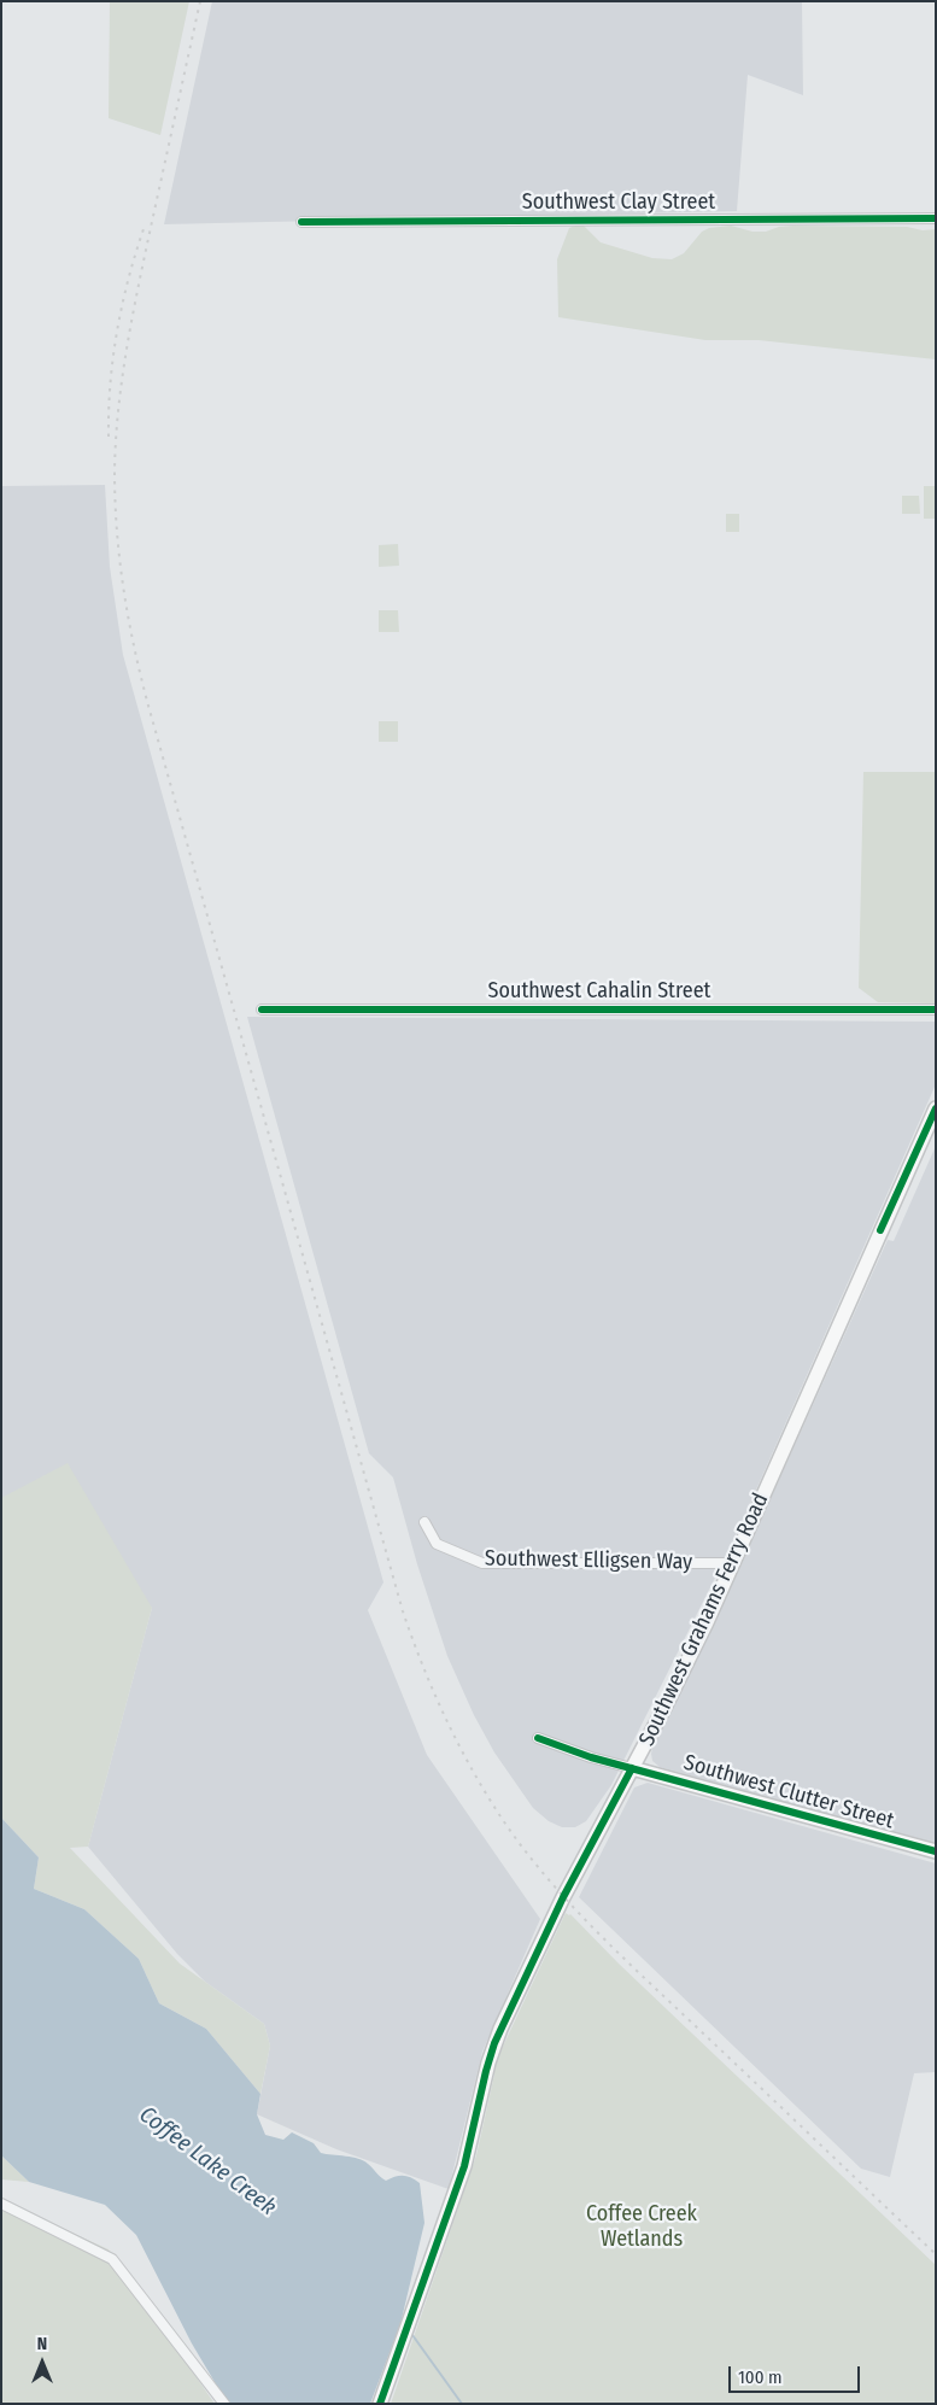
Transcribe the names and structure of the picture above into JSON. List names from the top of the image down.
{
  "streets": {
    "main road": ["Southwest Grahams Ferry Road", "Southwest Clutter Street"],
    "street": ["Southwest Clay Street", "Southwest Cahalin Street", "Southwest Elligsen Way"]
  },
  "crossings": [
    ["Southwest Elligsen Way", "Southwest Grahams Ferry Road"],
    ["Southwest Grahams Ferry Road", "Southwest Clutter Street"]
  ],
  "water": ["Coffee Lake Creek"],
  "parks": ["Coffee Creek Wetlands"],
  "scale_bar": "100 m",
  "north": "top"
}
